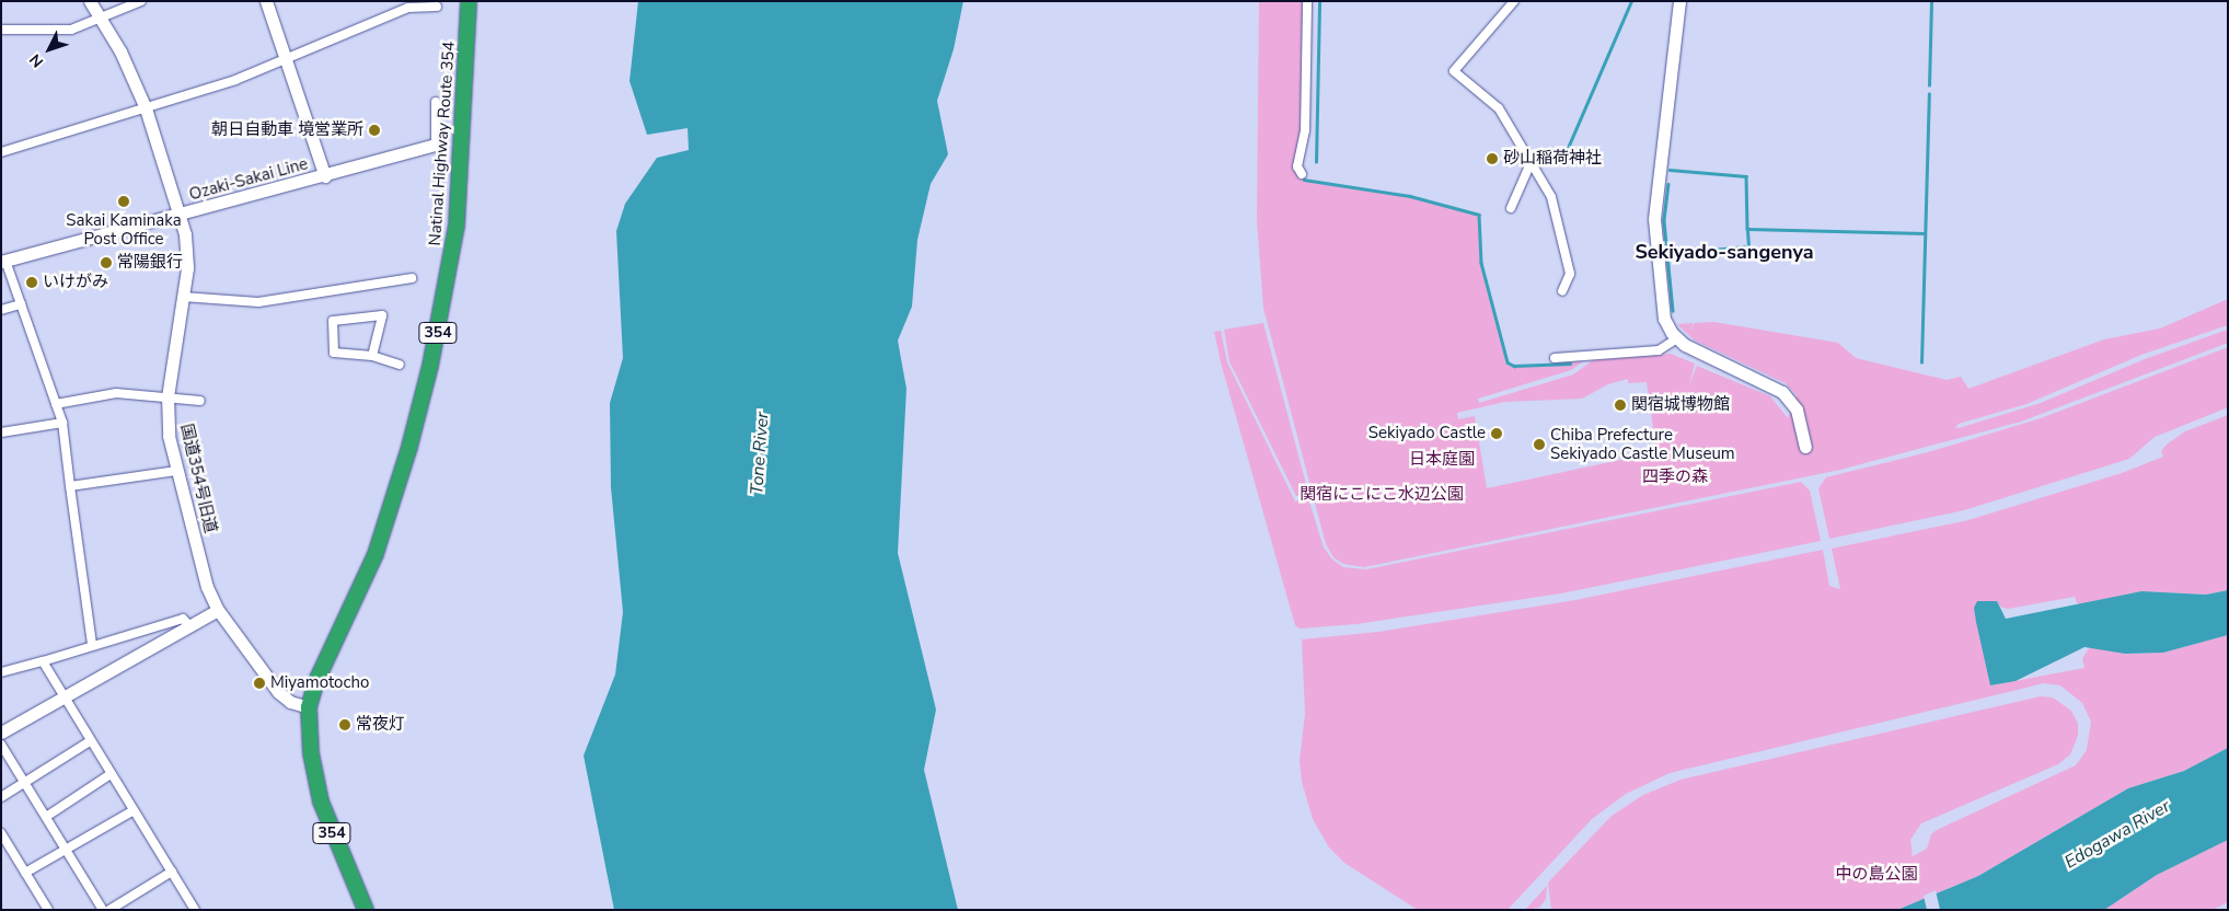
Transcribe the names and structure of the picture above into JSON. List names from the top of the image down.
{
  "streets": {
    "highway": ["Natinal Highway Route 354", "354"],
    "street": ["Ozaki-Sakai Line", "国道354号旧道"]
  },
  "crossings": [
    ["Natinal Highway Route 354", "国道354号旧道"],
    ["Ozaki-Sakai Line", "国道354号旧道"]
  ],
  "districts": ["Sekiyado-sangenya"],
  "water": ["Tone River", "Edogawa River"],
  "parks": [
    "日本庭園",
    "四季の森",
    "関宿にこにこ水辺公園",
    "中の島公園"
  ],
  "places": [
    "朝日自動車 境営業所",
    "砂山稲荷神社",
    "Sakai Kaminaka Post Office",
    "常陽銀行",
    "いけがみ",
    "関宿城博物館",
    "Sekiyado Castle",
    "Chiba Prefecture Sekiyado Castle Museum",
    "Miyamotocho",
    "常夜灯"
  ],
  "north": "bottom left"
}
